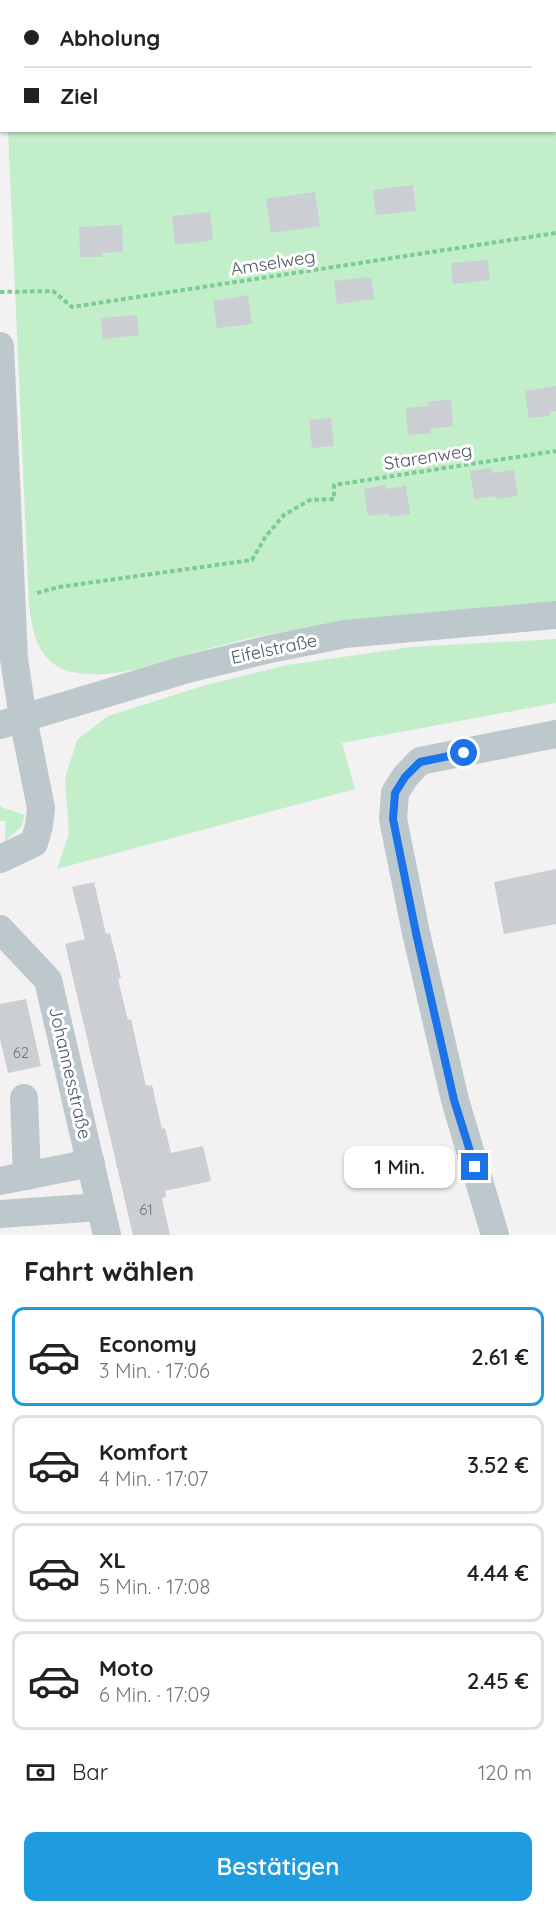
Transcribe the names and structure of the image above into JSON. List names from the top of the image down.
{
  "streets": {
    "street": ["Eifelstraße", "Johannesstraße"],
    "path": ["Amselweg", "Starenweg"]
  },
  "house_numbers": ["62", "61"],
  "page": {
    "banner": ["Abholung", "Ziel"],
    "bubble": "1 Min.",
    "heading": "Fahrt wählen",
    "list": [
      {
        "name": "Economy",
        "note": "3 Min. · 17:06",
        "value": "2.61 €"
      },
      {
        "name": "Komfort",
        "note": "4 Min. · 17:07",
        "value": "3.52 €"
      },
      {
        "name": "XL",
        "note": "5 Min. · 17:08",
        "value": "4.44 €"
      },
      {
        "name": "Moto",
        "note": "6 Min. · 17:09",
        "value": "2.45 €"
      }
    ],
    "pay": ["Bar", "120 m"],
    "buttons": "Bestätigen"
  }
}
